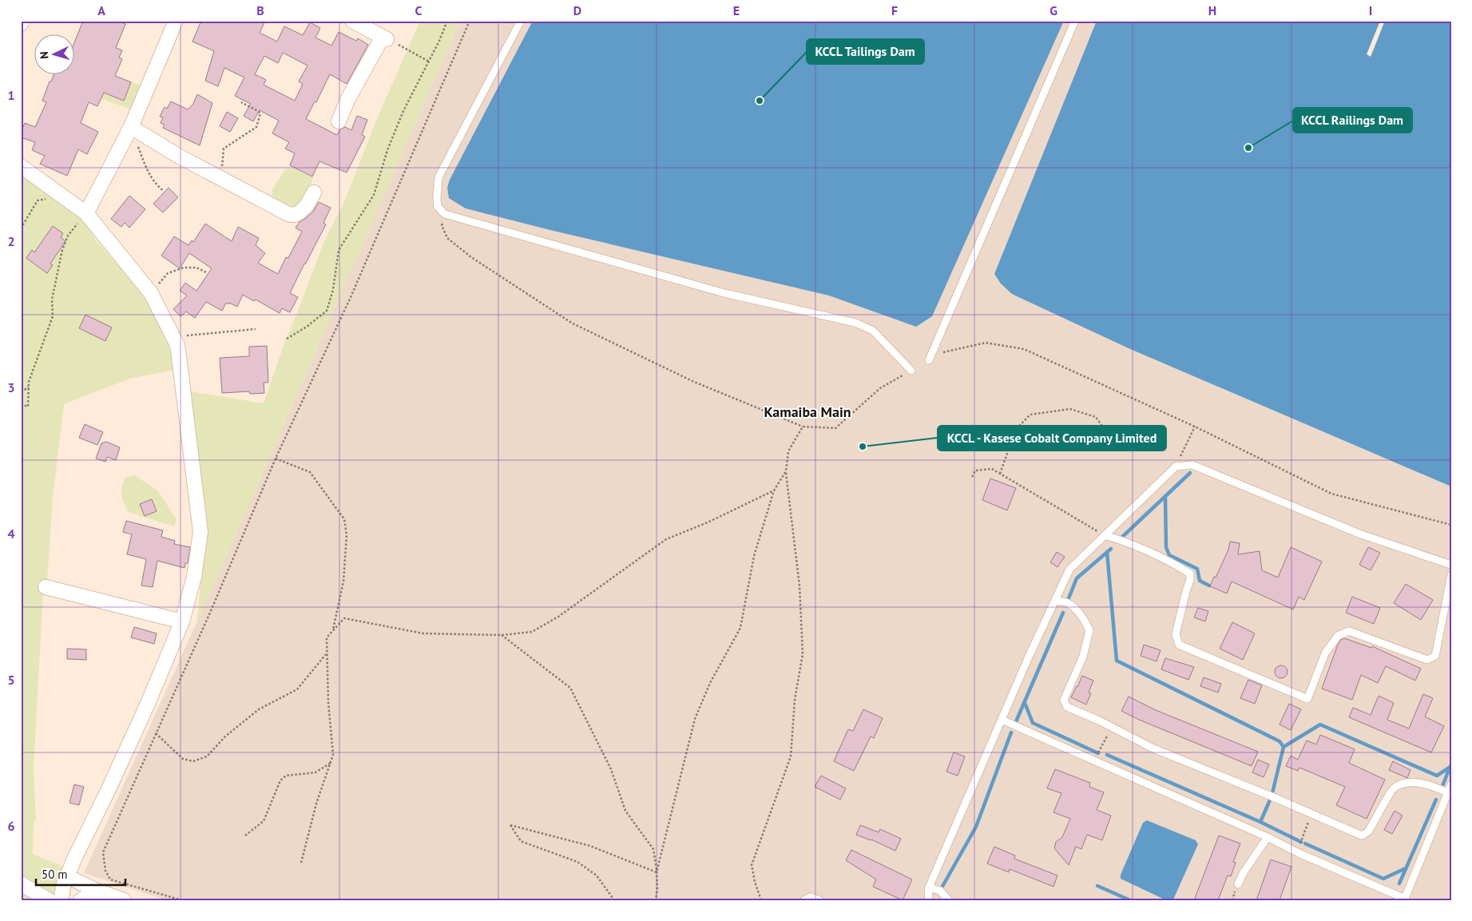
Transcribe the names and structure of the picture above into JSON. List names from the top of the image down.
{
  "districts": ["Kamaiba Main"],
  "places": ["KCCL Tailings Dam", "KCCL Railings Dam", "KCCL - Kasese Cobalt Company Limited"],
  "scale_bar": "50 m",
  "north": "left",
  "grid": {
    "columns": [
      "A",
      "B",
      "C",
      "D",
      "E",
      "F",
      "G",
      "H",
      "I"
    ],
    "rows": [
      "1",
      "2",
      "3",
      "4",
      "5",
      "6"
    ]
  }
}
